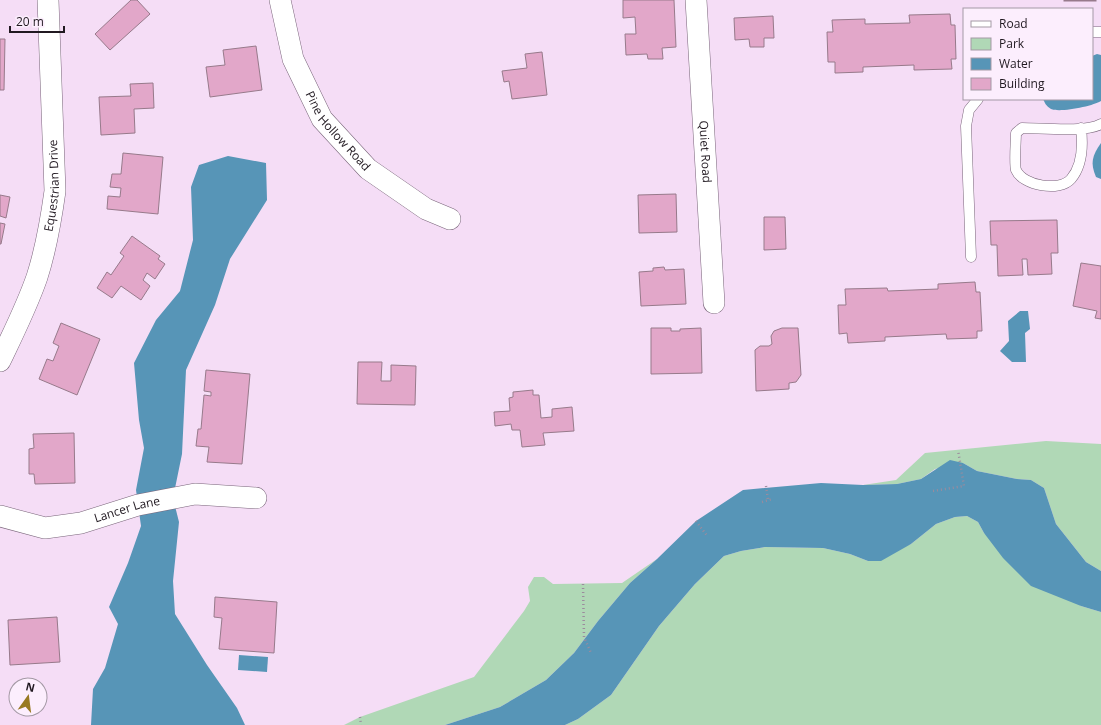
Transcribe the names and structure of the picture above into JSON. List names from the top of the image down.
{
  "streets": {
    "street": [
      "Pine Hollow Road",
      "Quiet Road",
      "Equestrian Drive",
      "Lancer Lane"
    ]
  },
  "legend": [
    "Road",
    "Park",
    "Water",
    "Building"
  ],
  "scale_bar": "20 m",
  "north": "top"
}
